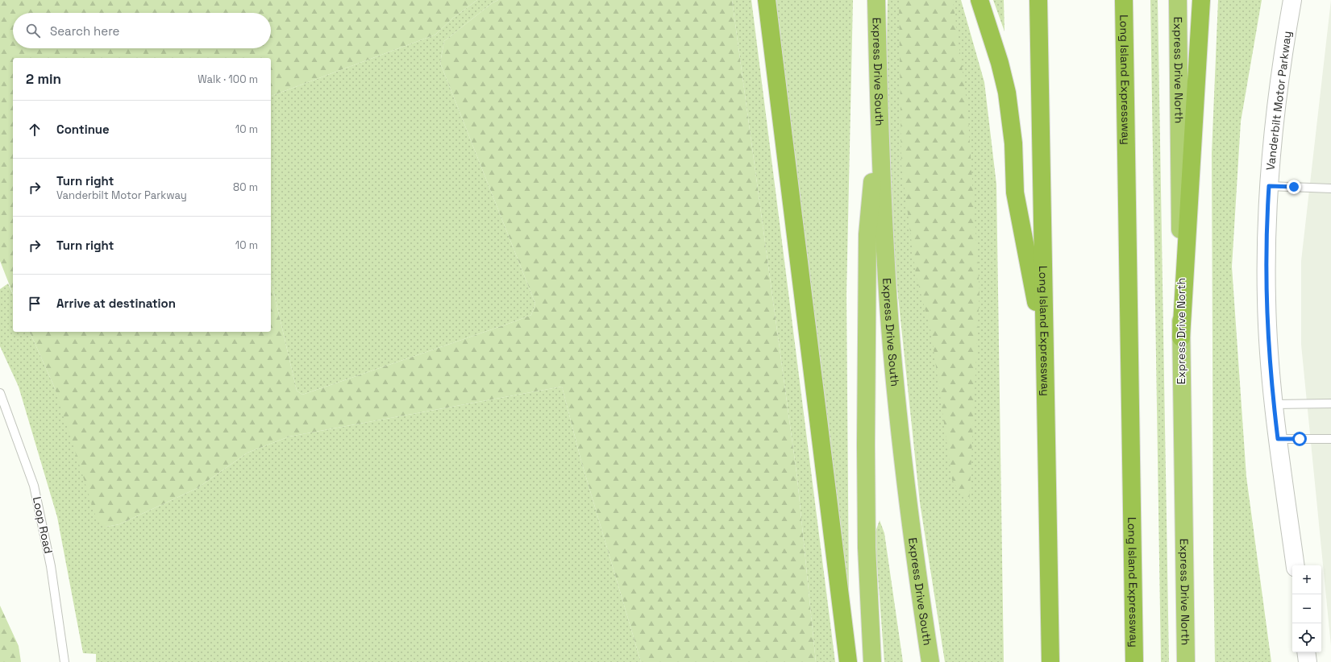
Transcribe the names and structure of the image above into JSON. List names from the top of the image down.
{
  "streets": {
    "highway": ["Express Drive North", "Express Drive South", "Long Island Expressway"],
    "main road": ["Vanderbilt Motor Parkway"],
    "lane": ["Loop Road"]
  },
  "page": {
    "search": "Search here",
    "heading": ["2 min", "Walk · 100 m"],
    "list": [
      ["Continue", "10 m"],
      ["Turn right", "Vanderbilt Motor Parkway", "80 m"],
      ["Turn right", "10 m"],
      "Arrive at destination"
    ],
    "map_buttons": ["+", "−"]
  }
}
